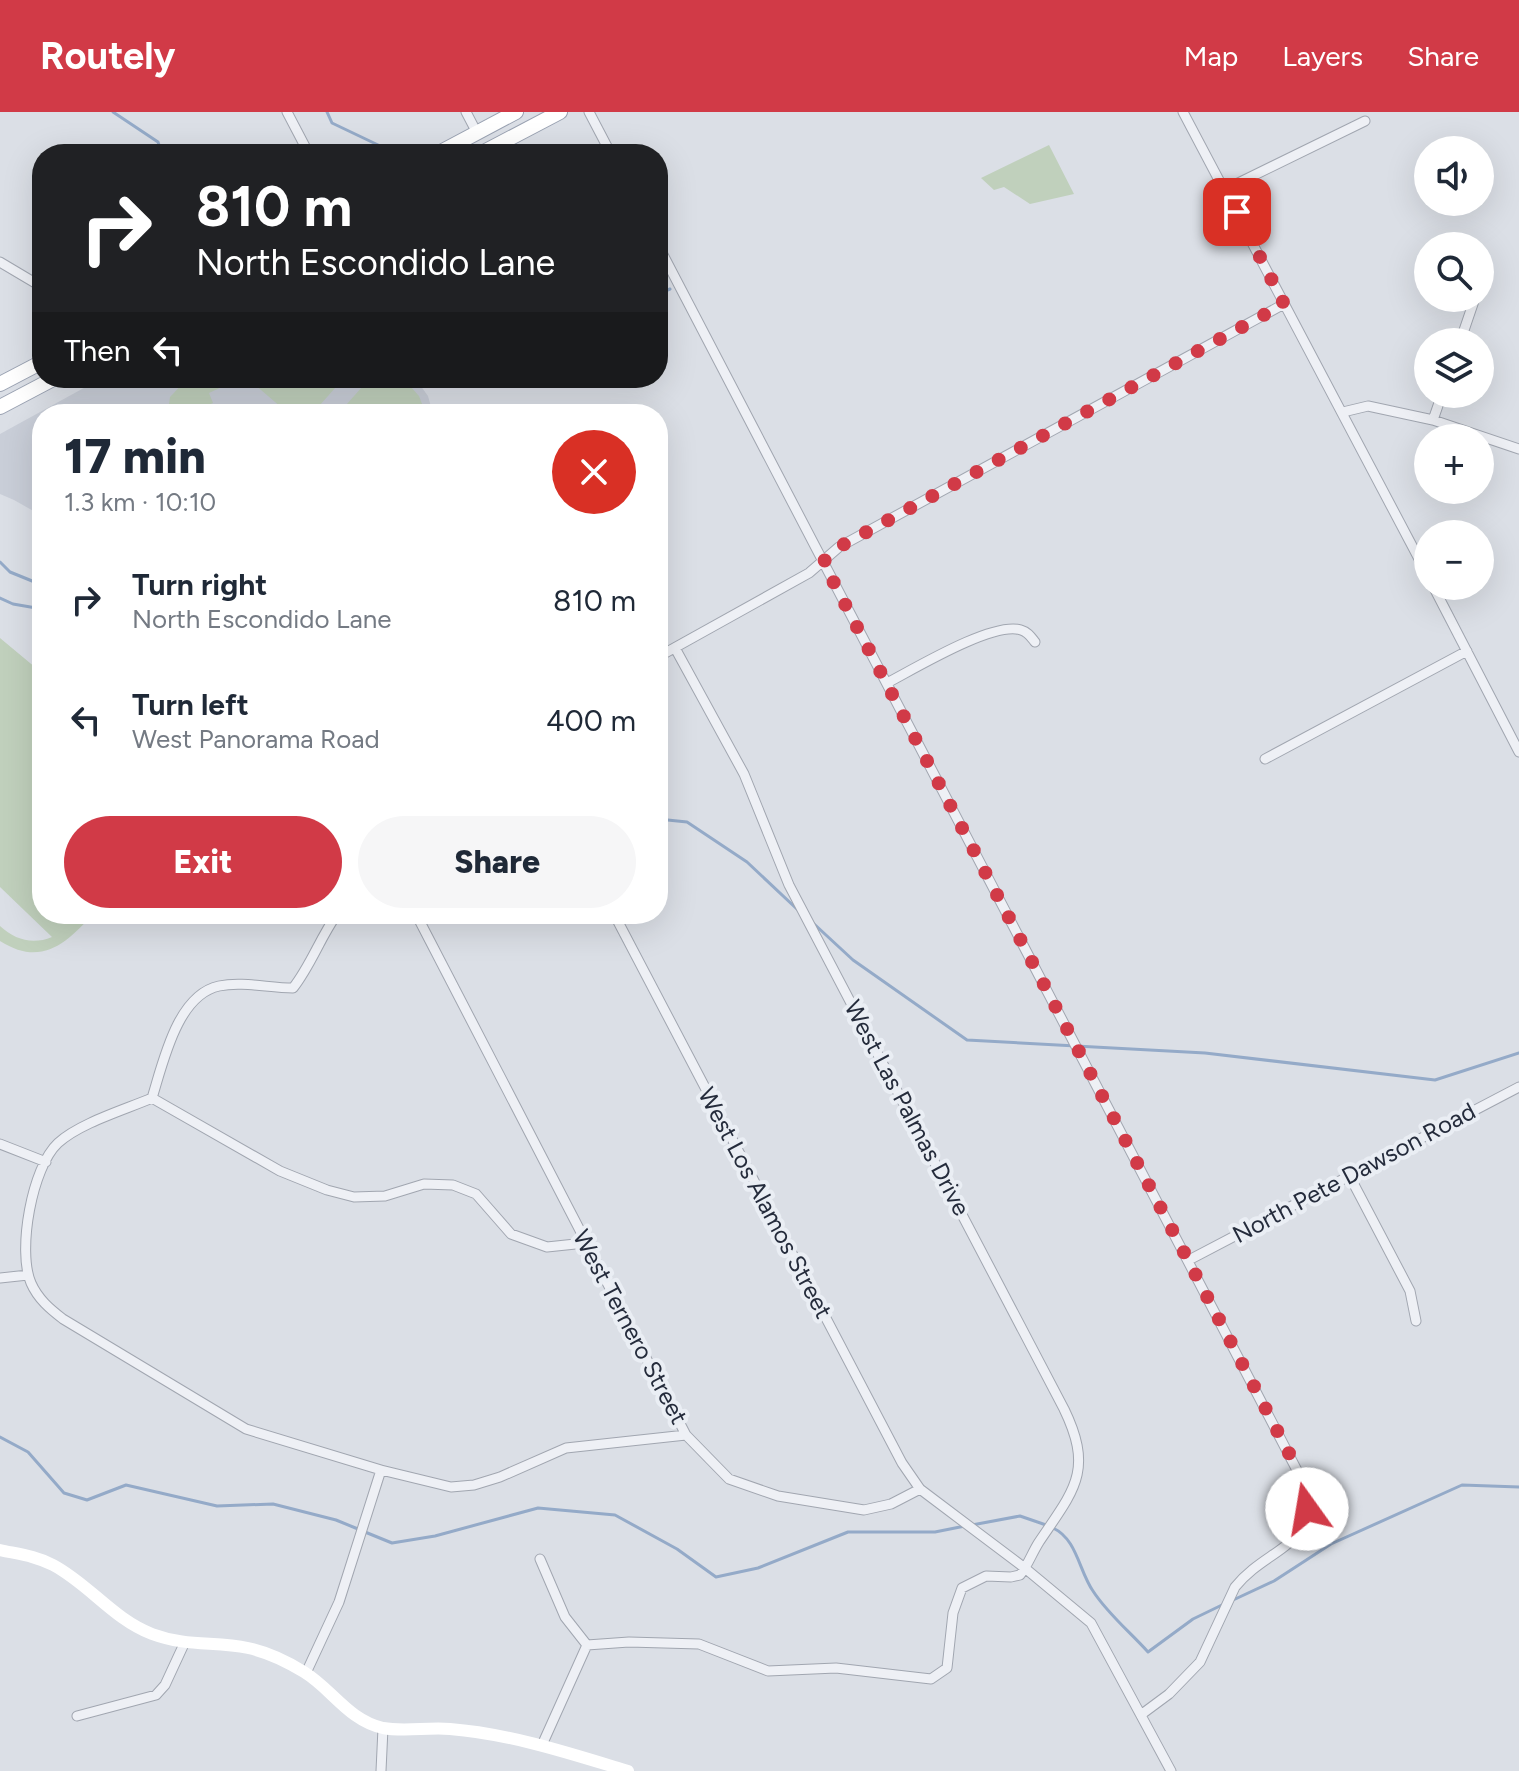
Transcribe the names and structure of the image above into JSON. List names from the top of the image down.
{
  "streets": {
    "street": [
      "West Las Palmas Drive",
      "North Pete Dawson Road",
      "West Los Alamos Street",
      "West Ternero Street"
    ]
  },
  "crossings": [
    ["West Los Alamos Street", "West Ternero Street"]
  ],
  "page": {
    "header": "Routely",
    "nav": ["Map", "Layers", "Share"],
    "map_buttons": ["+", "−"],
    "turn": ["810 m", "North Escondido Lane"],
    "then": "Then",
    "heading": ["17 min", "1.3 km · 10:10"],
    "list": [
      {
        "name": "Turn right",
        "note": "North Escondido Lane",
        "value": "810 m"
      },
      {
        "name": "Turn left",
        "note": "West Panorama Road",
        "value": "400 m"
      }
    ],
    "buttons": ["Exit", "Share"]
  }
}
